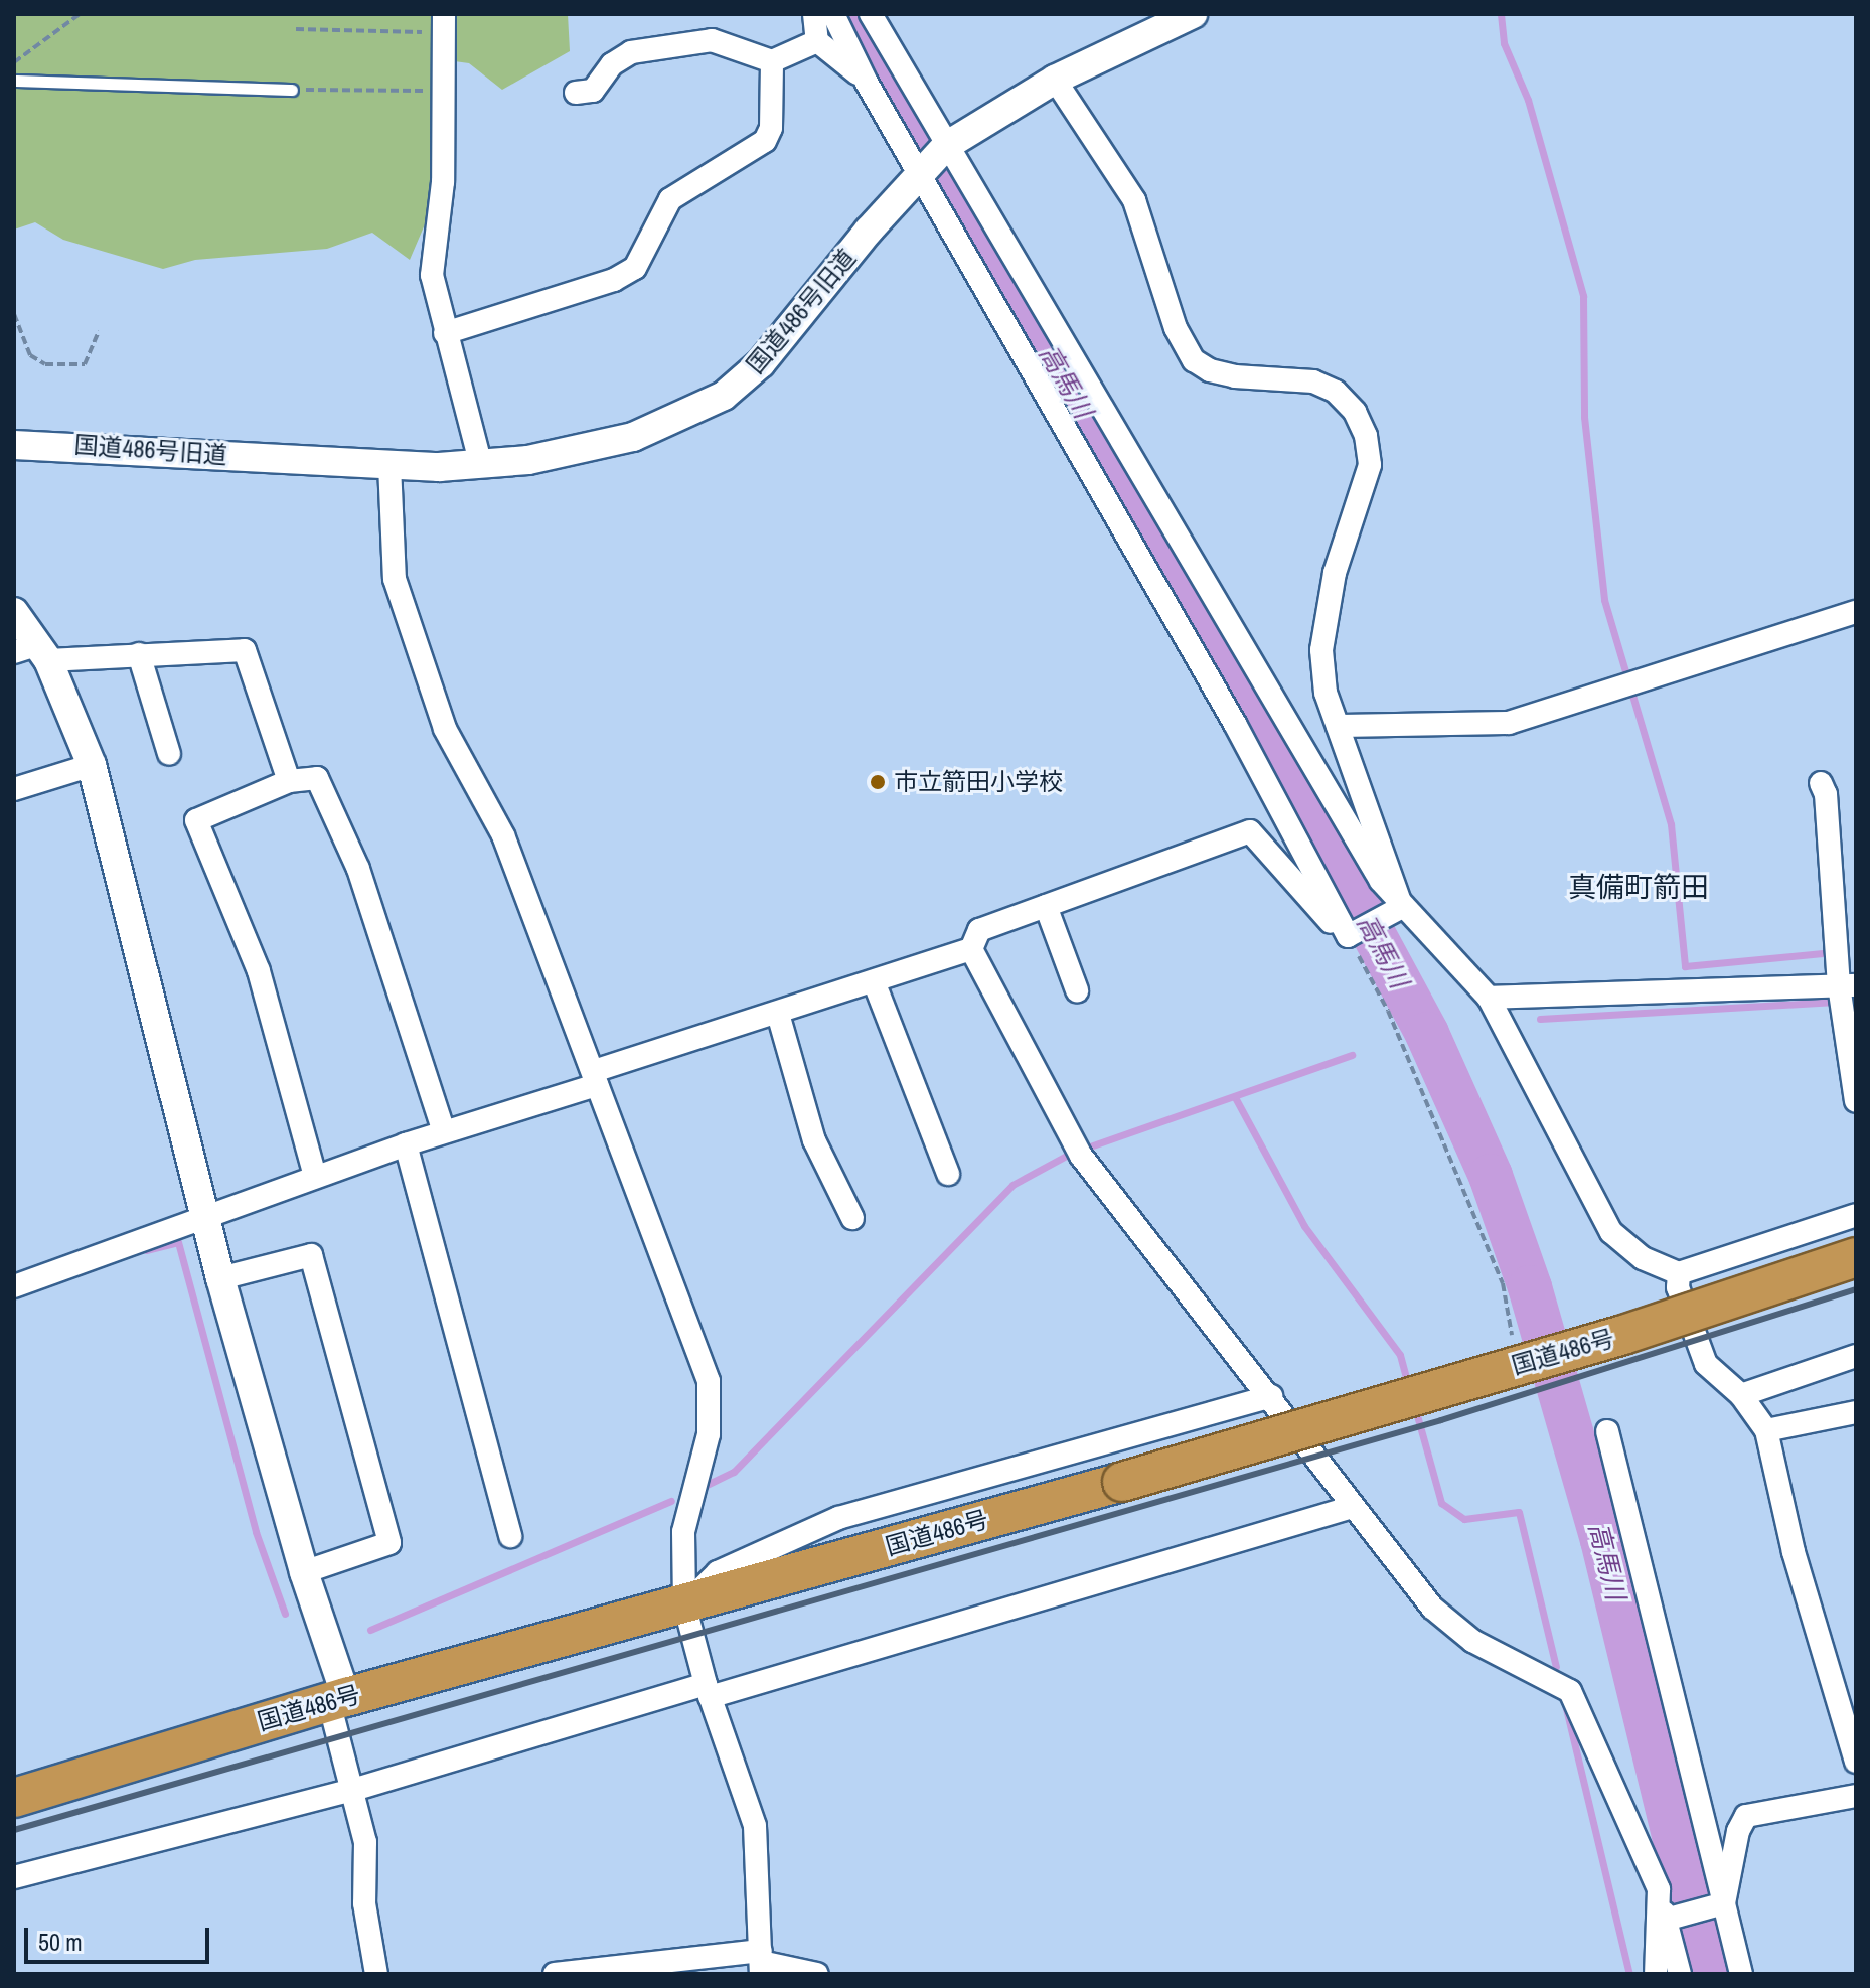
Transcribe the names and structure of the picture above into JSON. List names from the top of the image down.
{
  "streets": {
    "highway": ["国道486号"],
    "street": ["国道486号旧道"]
  },
  "districts": ["真備町箭田"],
  "water": ["高馬川"],
  "places": ["市立箭田小学校"],
  "scale_bar": "50 m"
}
